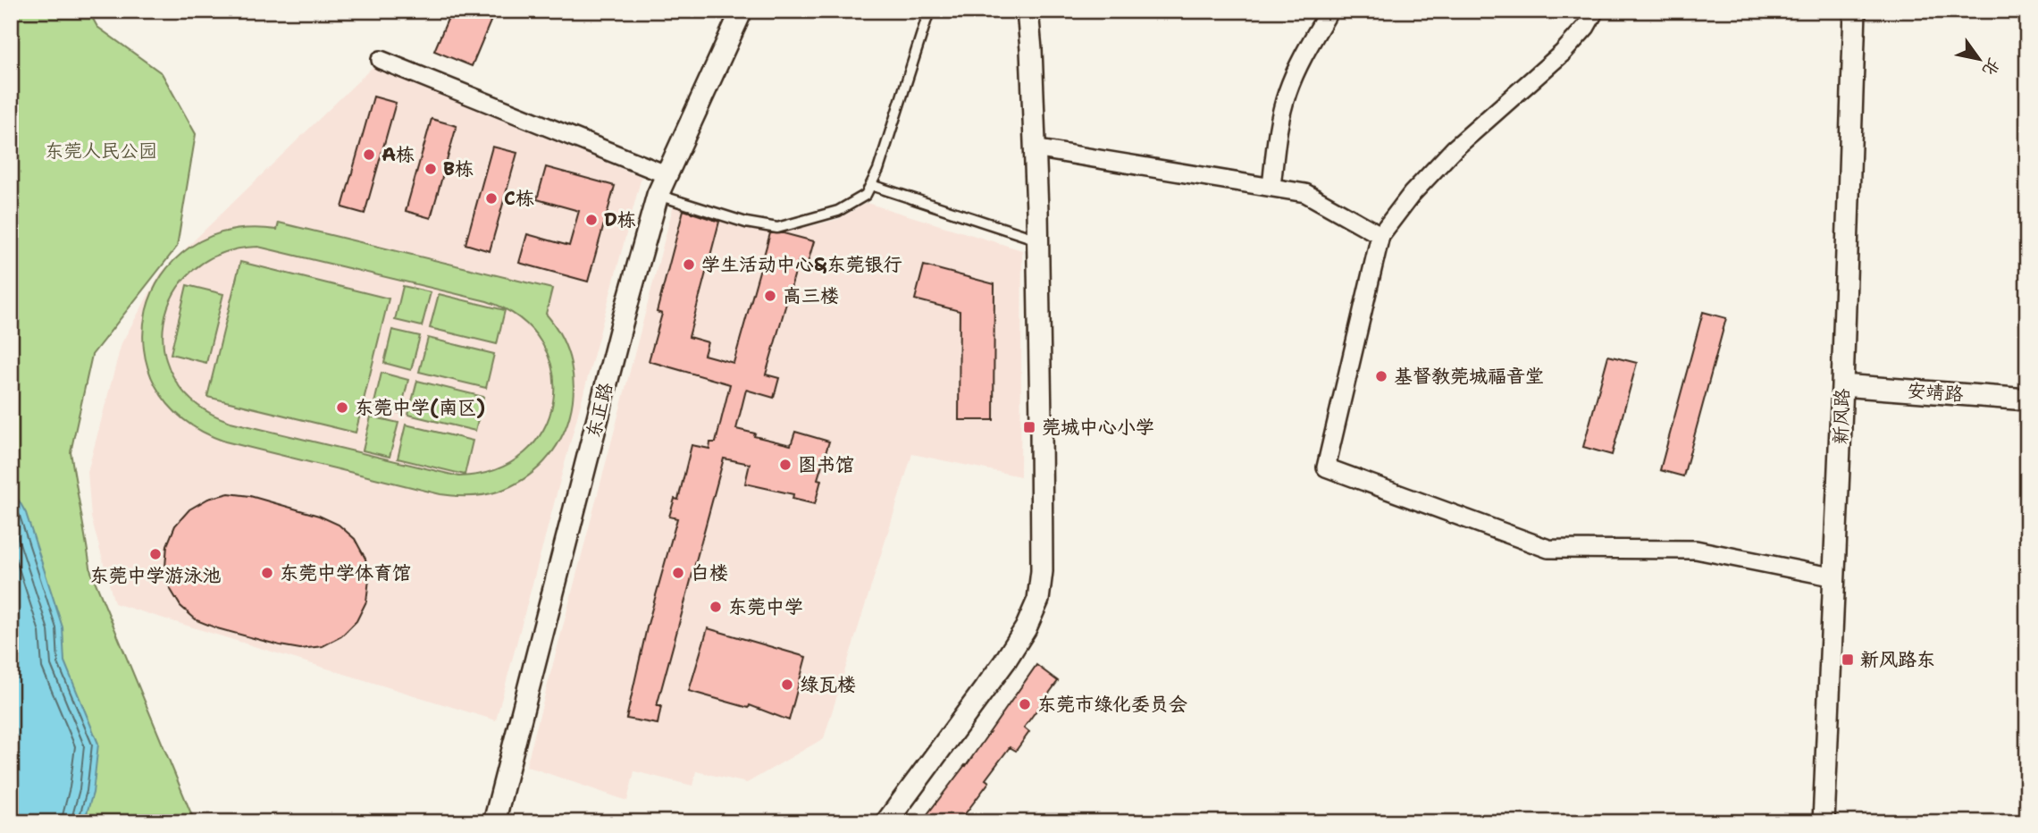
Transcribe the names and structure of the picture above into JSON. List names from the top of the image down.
{
  "streets": {
    "street": ["安靖路", "东正路", "新风路"]
  },
  "crossings": [
    ["安靖路", "新风路"]
  ],
  "parks": ["东莞人民公园"],
  "places": {
    "other": [
      "A栋",
      "B栋",
      "C栋",
      "D栋",
      "学生活动中心&东莞银行",
      "高三楼",
      "基督教莞城福音堂",
      "东莞中学(南区)",
      "图书馆",
      "东莞中学游泳池",
      "东莞中学体育馆",
      "白楼",
      "东莞中学",
      "绿瓦楼",
      "东莞市绿化委员会"
    ],
    "transit": ["莞城中心小学", "新风路东"]
  },
  "north": "bottom right"
}
